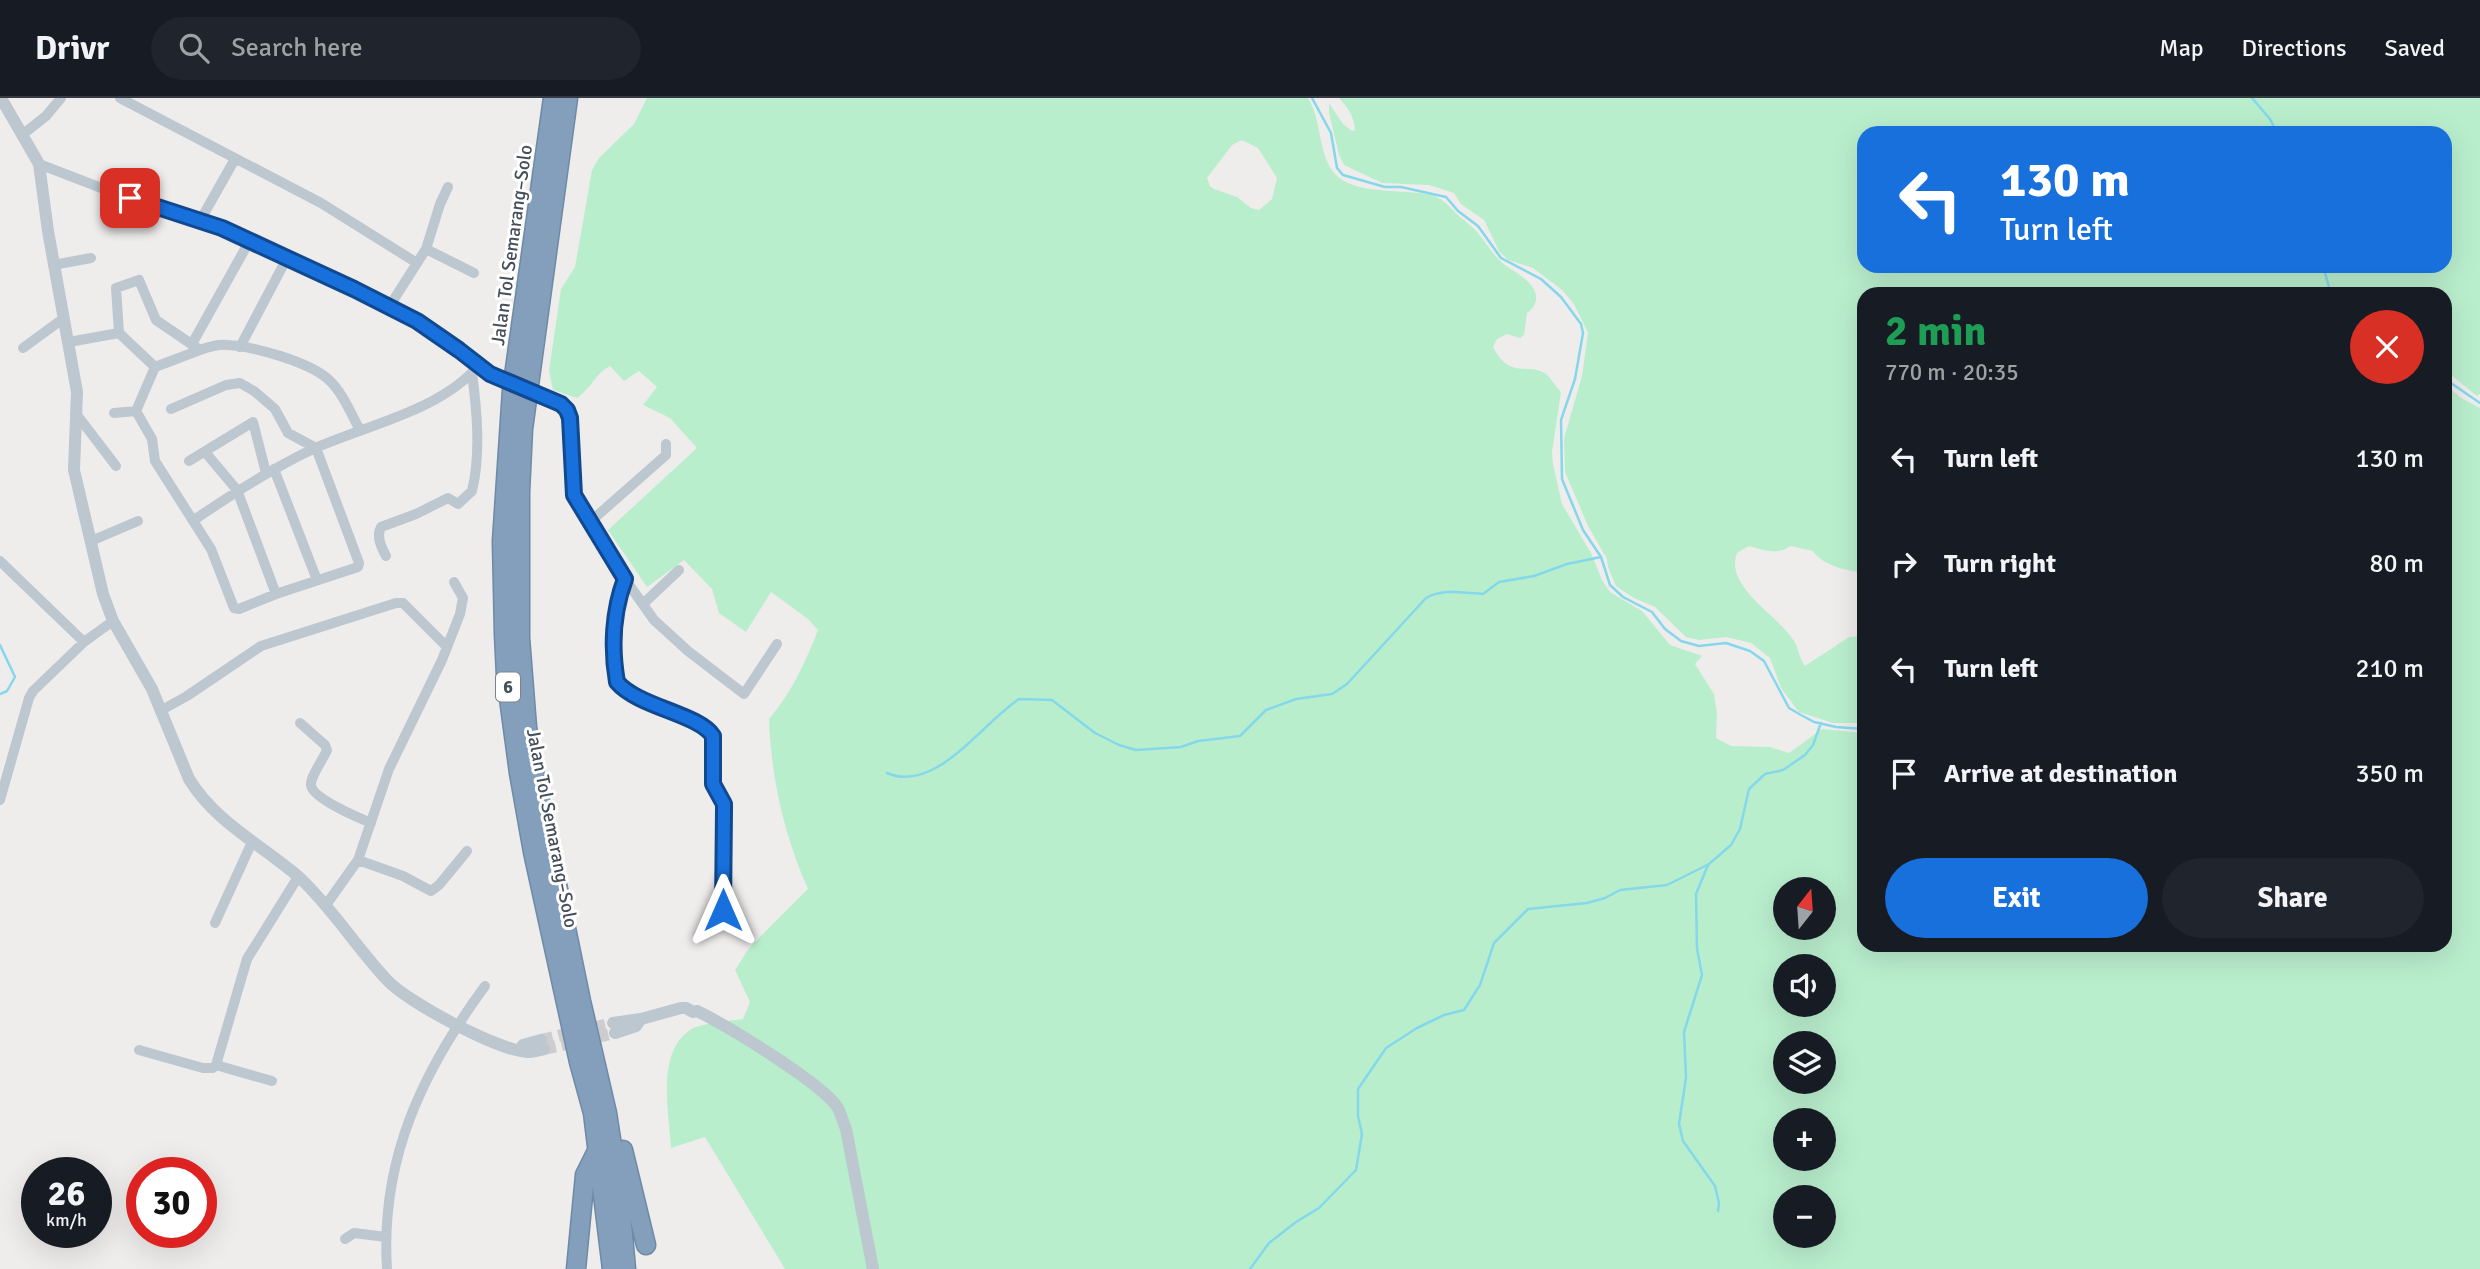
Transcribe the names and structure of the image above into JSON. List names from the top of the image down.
{
  "streets": {
    "highway": ["Jalan Tol Semarang–Solo", "6"]
  },
  "north": "top",
  "page": {
    "header": "Drivr",
    "search": "Search here",
    "nav": ["Map", "Directions", "Saved"],
    "turn": ["130 m", "Turn left"],
    "heading": ["2 min", "770 m · 20:35"],
    "list": [
      {
        "name": "Turn left",
        "value": "130 m"
      },
      {
        "name": "Turn right",
        "value": "80 m"
      },
      {
        "name": "Turn left",
        "value": "210 m"
      },
      {
        "name": "Arrive at destination",
        "value": "350 m"
      }
    ],
    "buttons": ["Exit", "Share"],
    "map_buttons": ["+", "−"],
    "speed": "26 km/h",
    "limit": "30"
  }
}
